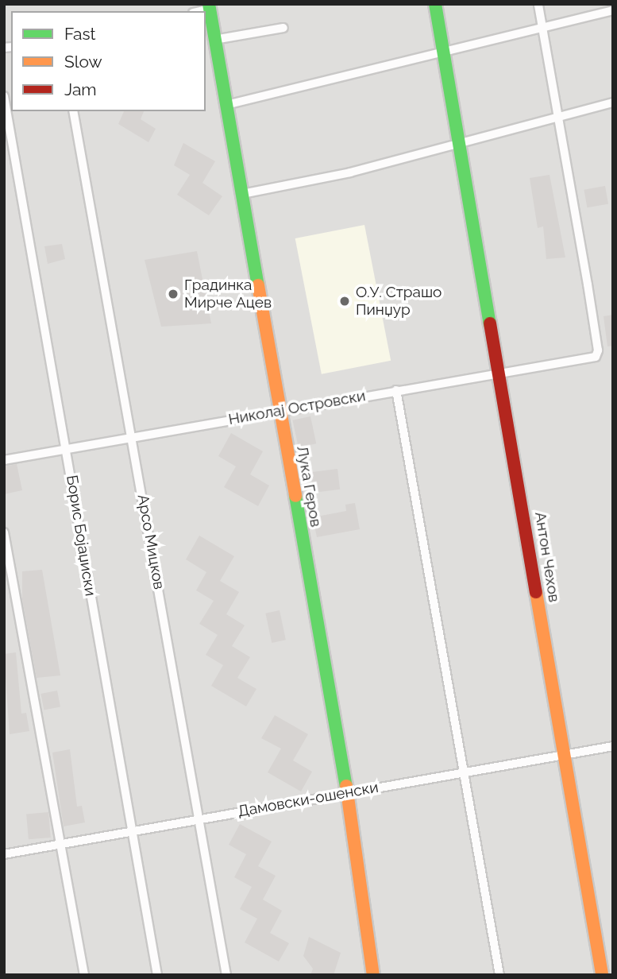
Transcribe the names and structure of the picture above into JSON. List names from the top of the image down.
{
  "streets": {
    "street": [
      "Николај Островски",
      "Лука Геров",
      "Борис Бојаџиски",
      "Арсо Мицков",
      "Антон Чехов",
      "Дамовски-ошенски"
    ]
  },
  "crossings": [
    ["Николај Островски", "Лука Геров"],
    ["Николај Островски", "Борис Бојаџиски"],
    ["Николај Островски", "Арсо Мицков"],
    ["Николај Островски", "Антон Чехов"],
    ["Лука Геров", "Дамовски-ошенски"],
    ["Борис Бојаџиски", "Дамовски-ошенски"],
    ["Арсо Мицков", "Дамовски-ошенски"],
    ["Антон Чехов", "Дамовски-ошенски"]
  ],
  "places": ["Градинка Мирче Ацев", "О.У. Страшо Пинџур"],
  "legend": ["Fast", "Slow", "Jam"]
}
